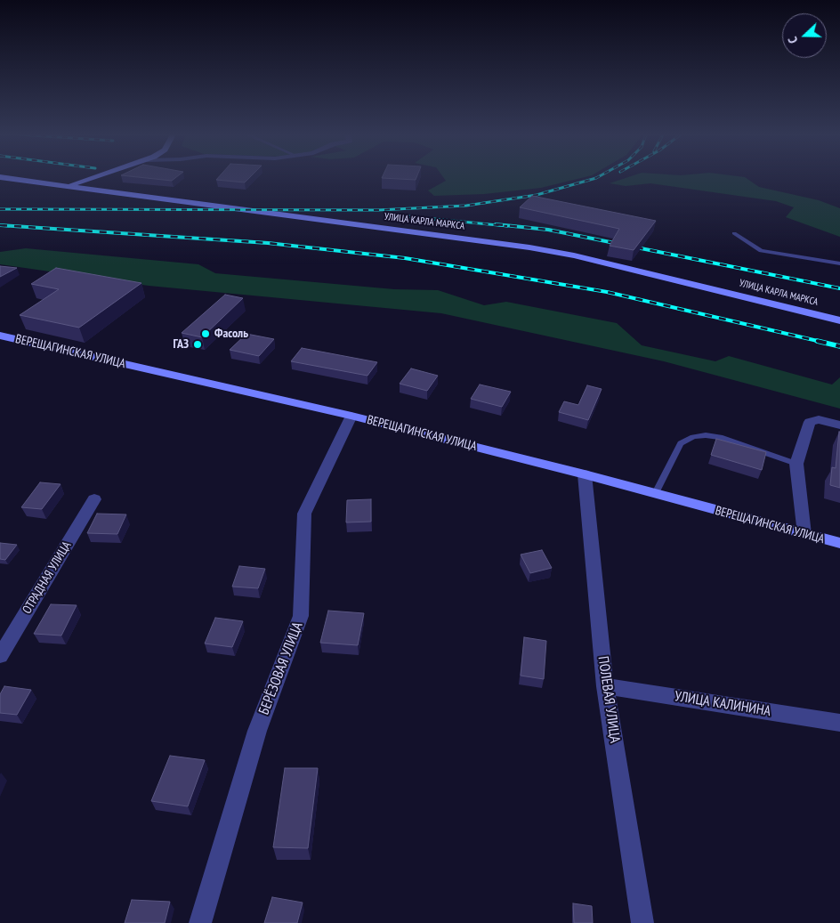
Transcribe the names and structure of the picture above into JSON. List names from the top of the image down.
{
  "streets": {
    "main road": ["УЛИЦА КАРЛА МАРКСА", "ВЕРЕЩАГИНСКАЯ УЛИЦА"],
    "street": [
      "ОТРАДНАЯ УЛИЦА",
      "БЕРЁЗОВАЯ УЛИЦА",
      "ПОЛЕВАЯ УЛИЦА",
      "УЛИЦА КАЛИНИНА"
    ]
  },
  "crossings": [
    ["ВЕРЕЩАГИНСКАЯ УЛИЦА", "БЕРЁЗОВАЯ УЛИЦА"],
    ["ВЕРЕЩАГИНСКАЯ УЛИЦА", "ПОЛЕВАЯ УЛИЦА"],
    ["ПОЛЕВАЯ УЛИЦА", "УЛИЦА КАЛИНИНА"]
  ],
  "places": ["Фасоль", "ГАЗ"],
  "north": "left"
}
